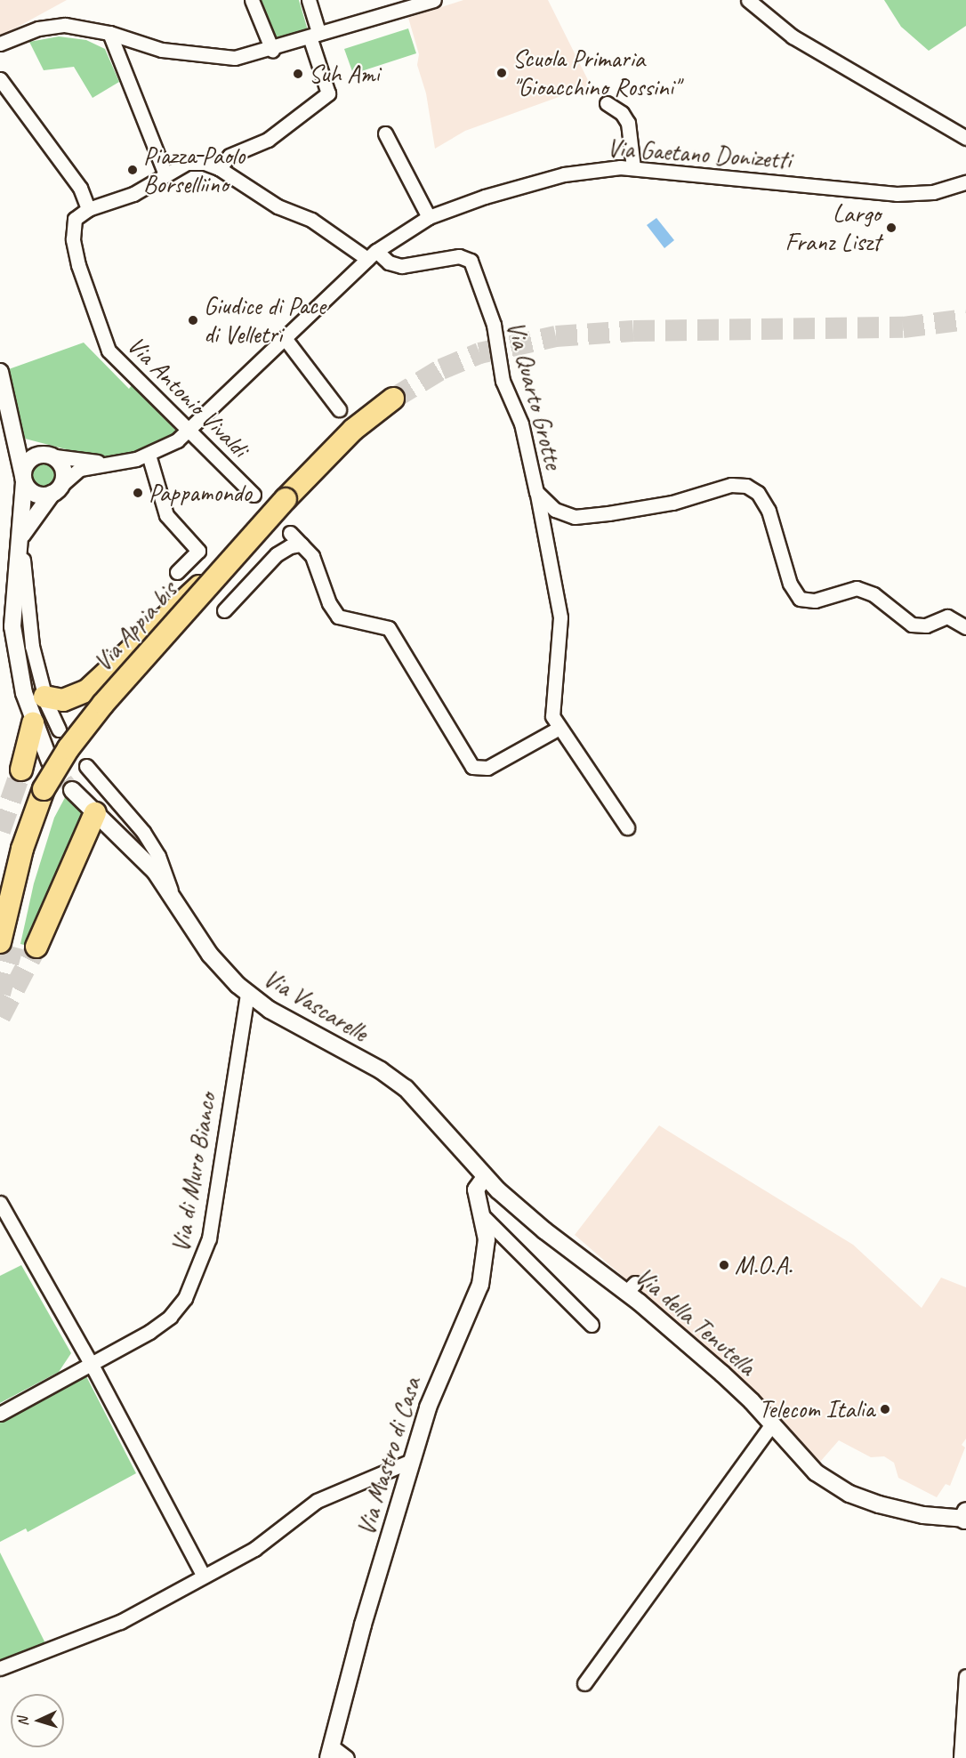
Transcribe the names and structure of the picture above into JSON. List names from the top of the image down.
{
  "streets": {
    "highway": ["Via Appia bis"],
    "street": [
      "Via Gaetano Donizetti",
      "Via Quarto Grotte",
      "Via Antonio Vivaldi",
      "Via Vascarelle",
      "Via di Muro Bianco",
      "Via della Tenutella",
      "Via Mastro di Casa"
    ]
  },
  "crossings": [
    ["Via Gaetano Donizetti", "Via Quarto Grotte"],
    ["Via Gaetano Donizetti", "Via Antonio Vivaldi"],
    ["Via Quarto Grotte", "Via Antonio Vivaldi"],
    ["Via Appia bis", "Via Vascarelle"],
    ["Via Vascarelle", "Via di Muro Bianco"],
    ["Via Vascarelle", "Via della Tenutella"],
    ["Via Vascarelle", "Via Mastro di Casa"],
    ["Via della Tenutella", "Via Mastro di Casa"]
  ],
  "places": [
    "Scuola Primaria \"Gioacchino Rossini\"",
    "Suh Ami",
    "Piazza Paolo Borselliino",
    "Largo Franz Liszt",
    "Giudice di Pace di Velletri",
    "Pappamondo",
    "M.O.A.",
    "Telecom Italia"
  ],
  "north": "left"
}
